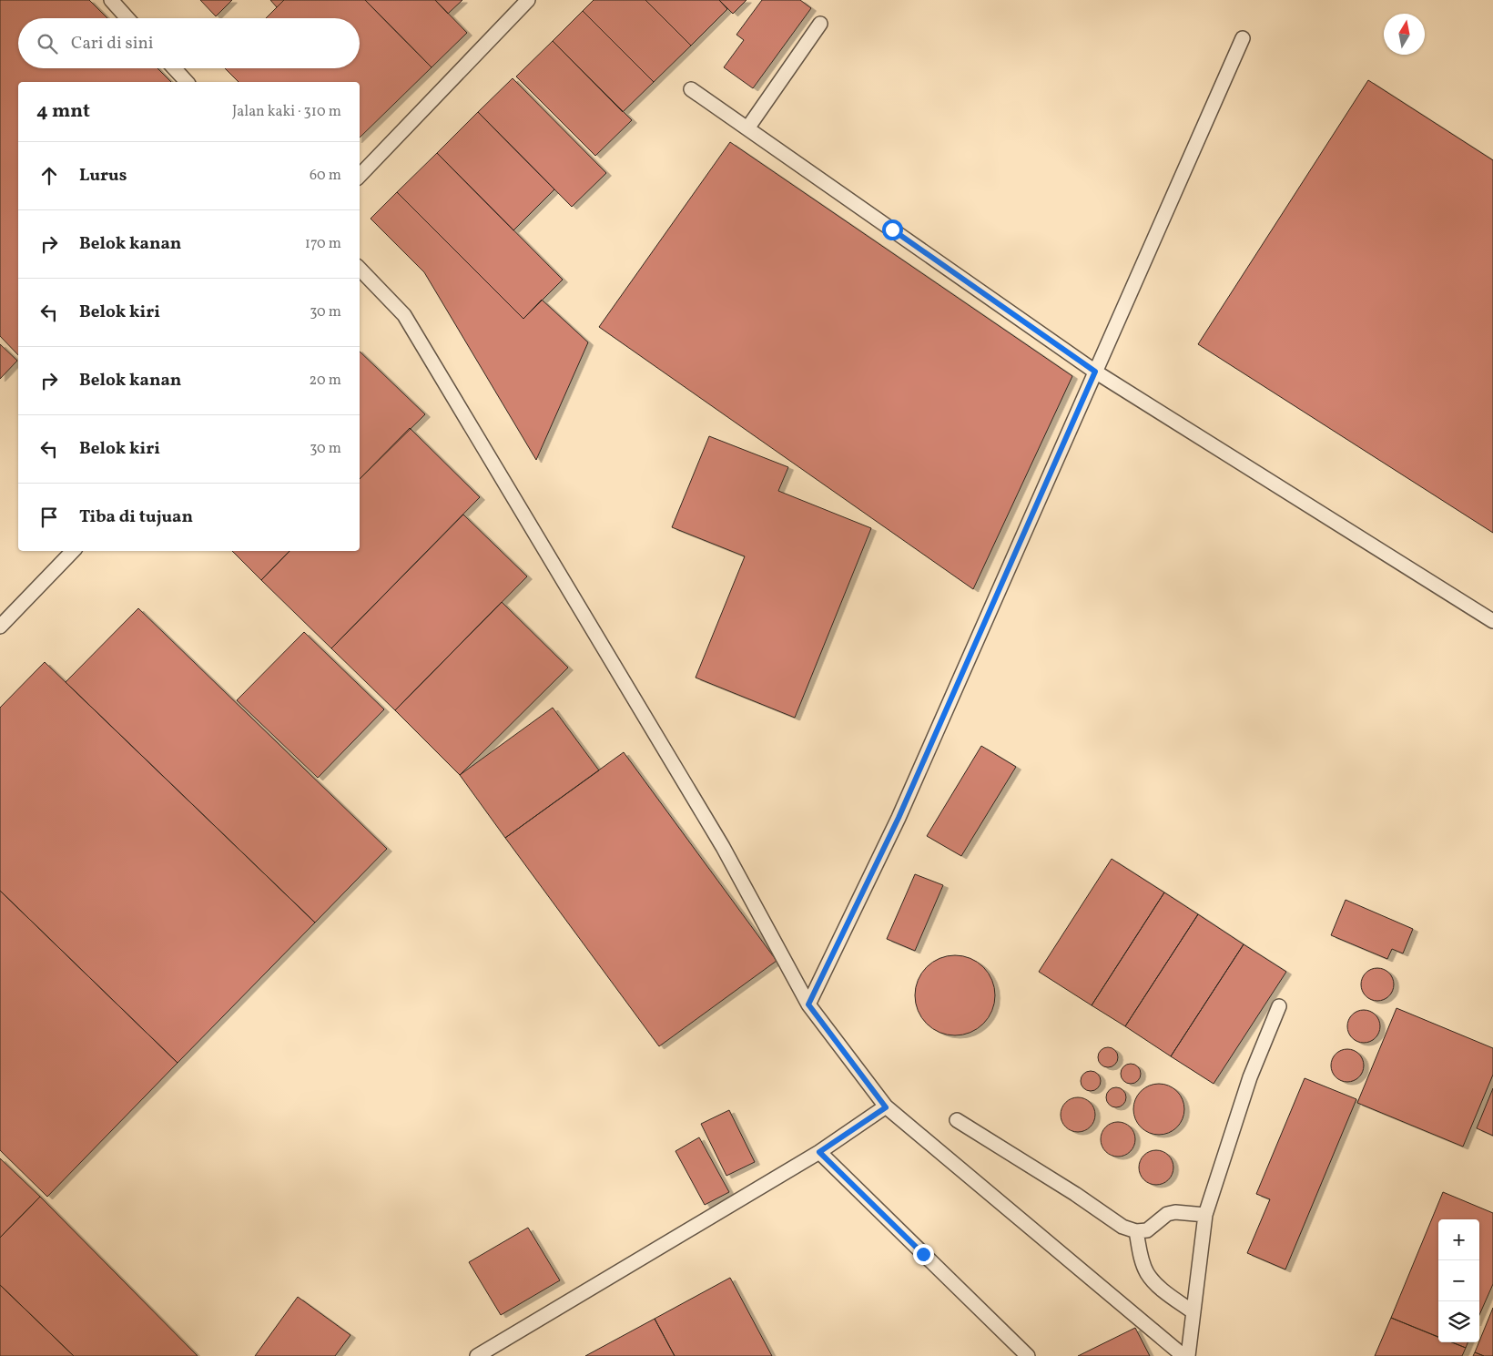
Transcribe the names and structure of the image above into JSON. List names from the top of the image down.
{
  "north": "top",
  "page": {
    "search": "Cari di sini",
    "heading": ["4 mnt", "Jalan kaki · 310 m"],
    "list": [
      ["Lurus", "60 m"],
      ["Belok kanan", "170 m"],
      ["Belok kiri", "30 m"],
      ["Belok kanan", "20 m"],
      ["Belok kiri", "30 m"],
      "Tiba di tujuan"
    ],
    "map_buttons": ["+", "−"]
  }
}
